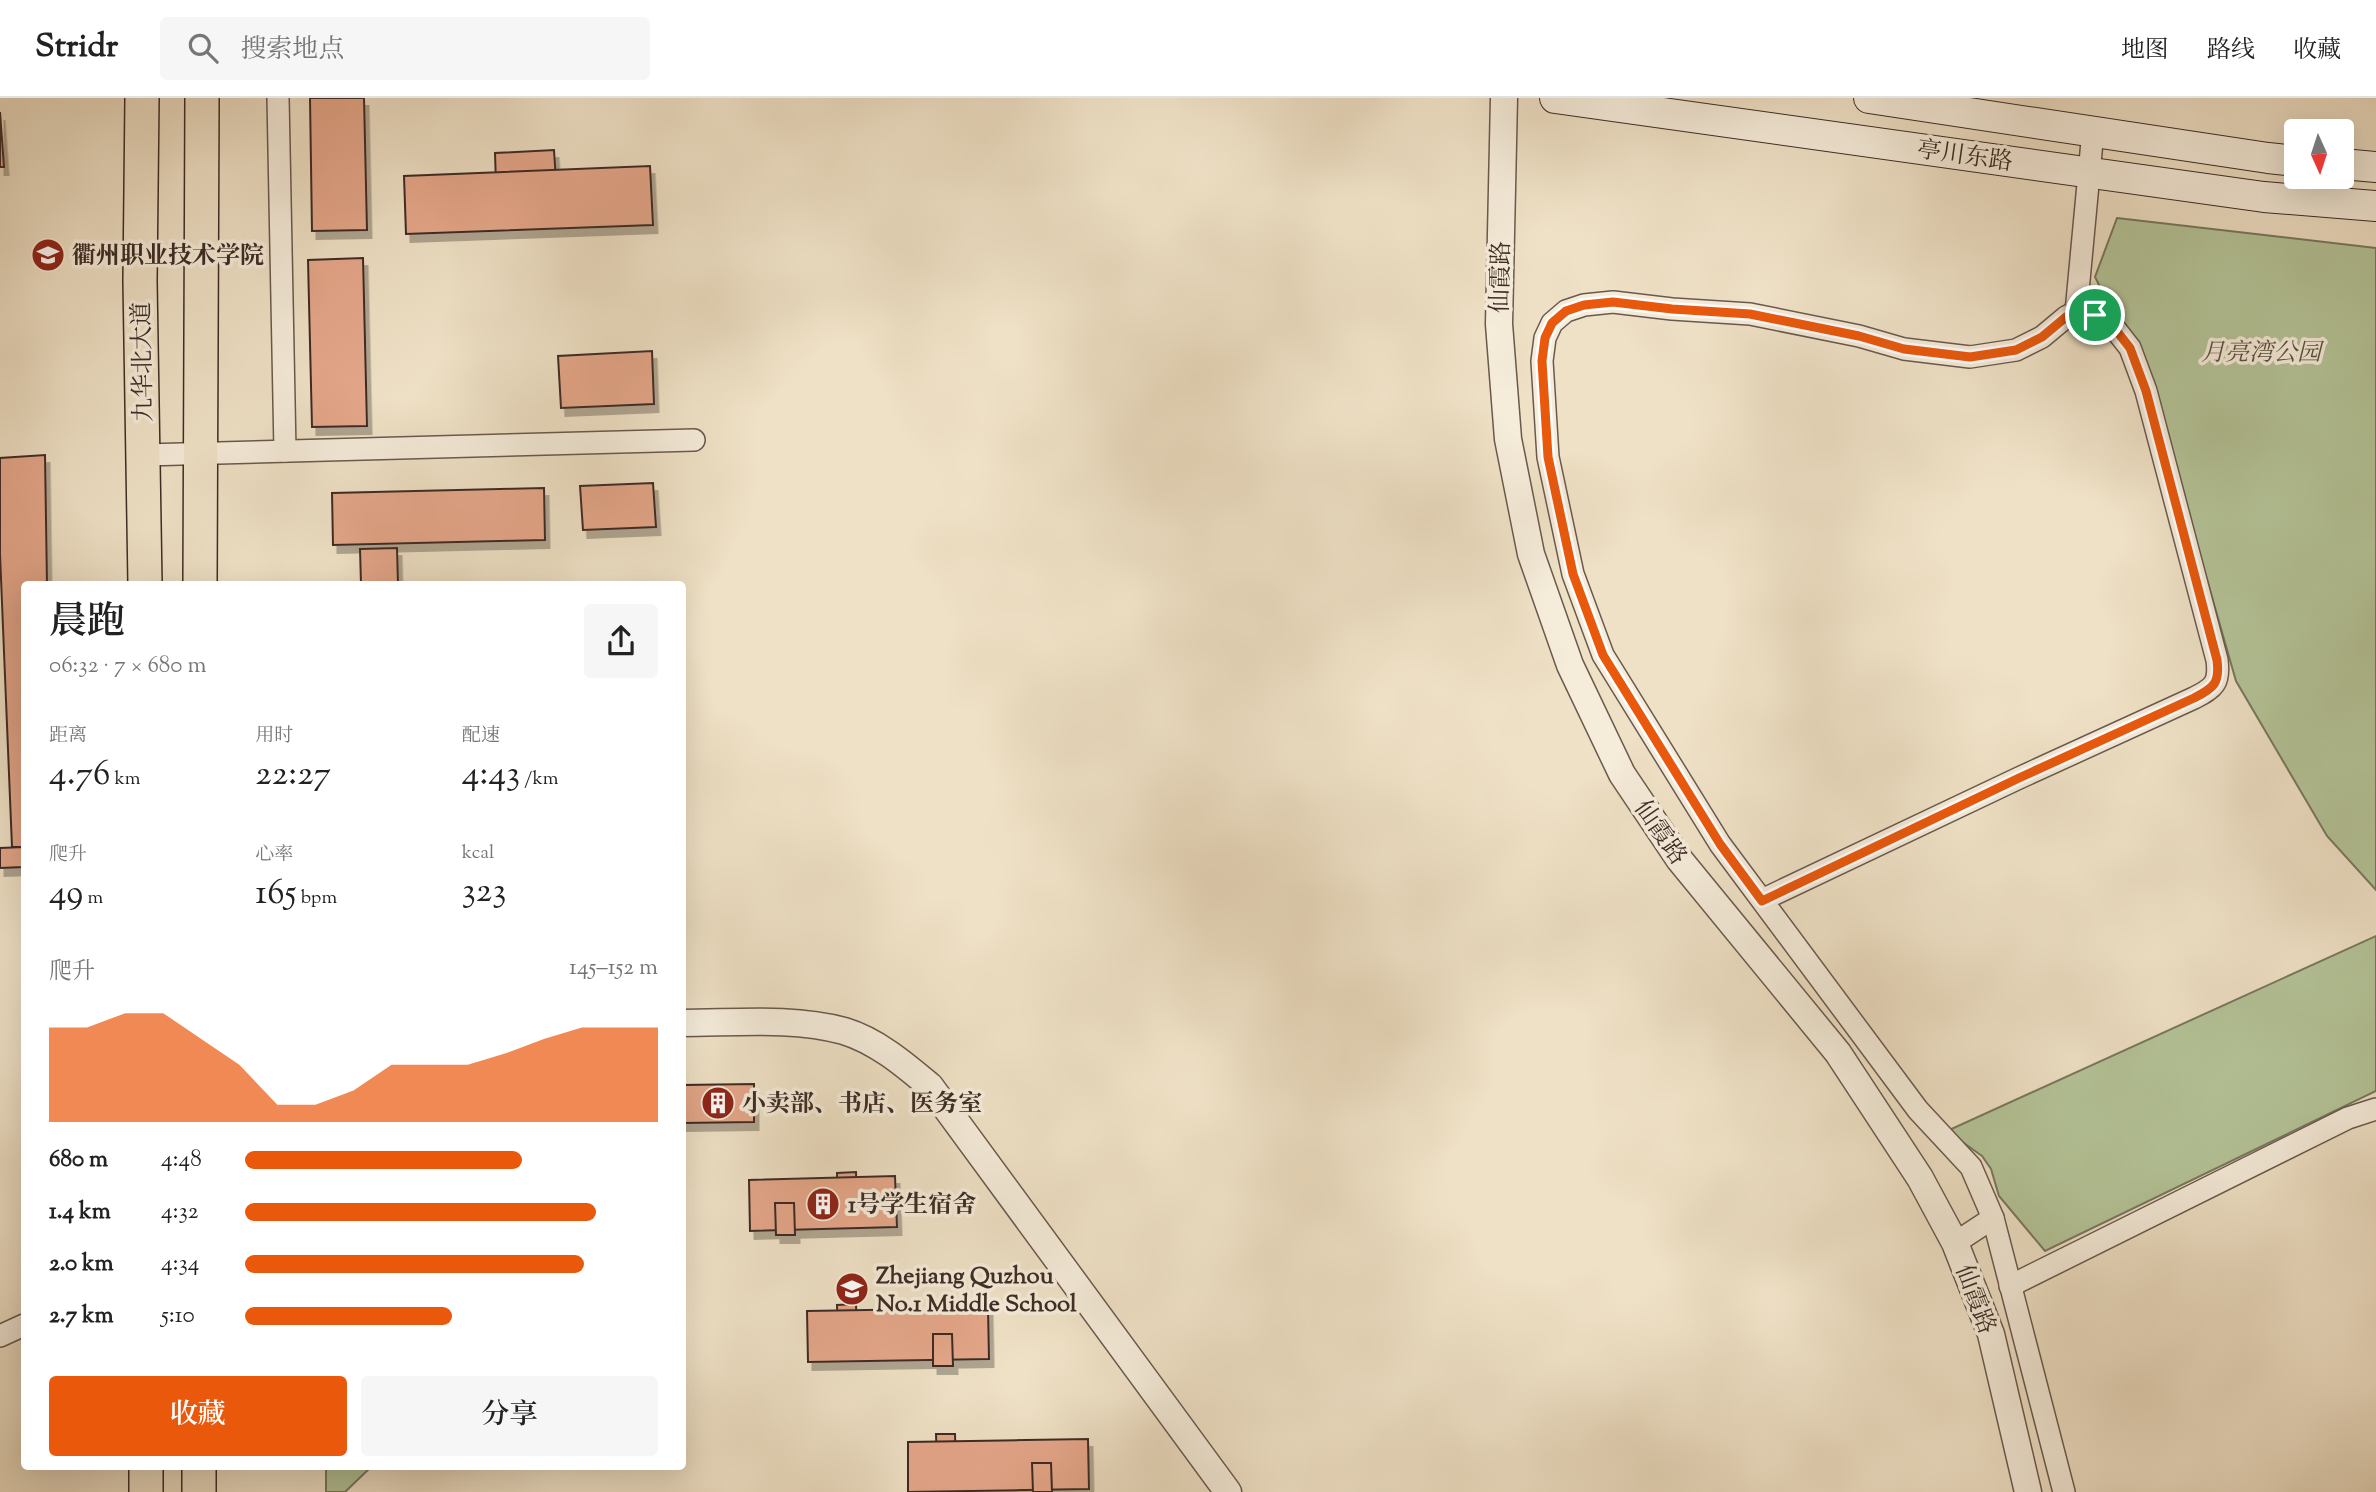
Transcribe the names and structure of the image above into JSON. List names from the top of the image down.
{
  "streets": {
    "main road": ["亭川东路", "九华北大道"],
    "street": ["仙霞路"]
  },
  "parks": ["月亮湾公园"],
  "places": {
    "school or university": ["衢州职业技术学院", "Zhejiang Quzhou No.1 Middle School"],
    "building": ["小卖部、书店、医务室", "1号学生宿舍"]
  },
  "north": "bottom",
  "page": {
    "header": "Stridr",
    "search": "搜索地点",
    "nav": ["地图", "路线", "收藏"],
    "heading": ["晨跑", "06:32 · 7 × 680 m"],
    "stats": [
      ["距离", "4.76 km"],
      ["用时", "22:27"],
      ["配速", "4:43 /km"],
      ["爬升", "49 m"],
      ["心率", "165 bpm"],
      ["kcal", "323"]
    ],
    "chart": ["爬升", "145–152 m"],
    "list": [
      {
        "name": "680 m",
        "note": "4:48"
      },
      {
        "name": "1.4 km",
        "note": "4:32"
      },
      {
        "name": "2.0 km",
        "note": "4:34"
      },
      {
        "name": "2.7 km",
        "note": "5:10"
      }
    ],
    "buttons": ["收藏", "分享"]
  }
}
